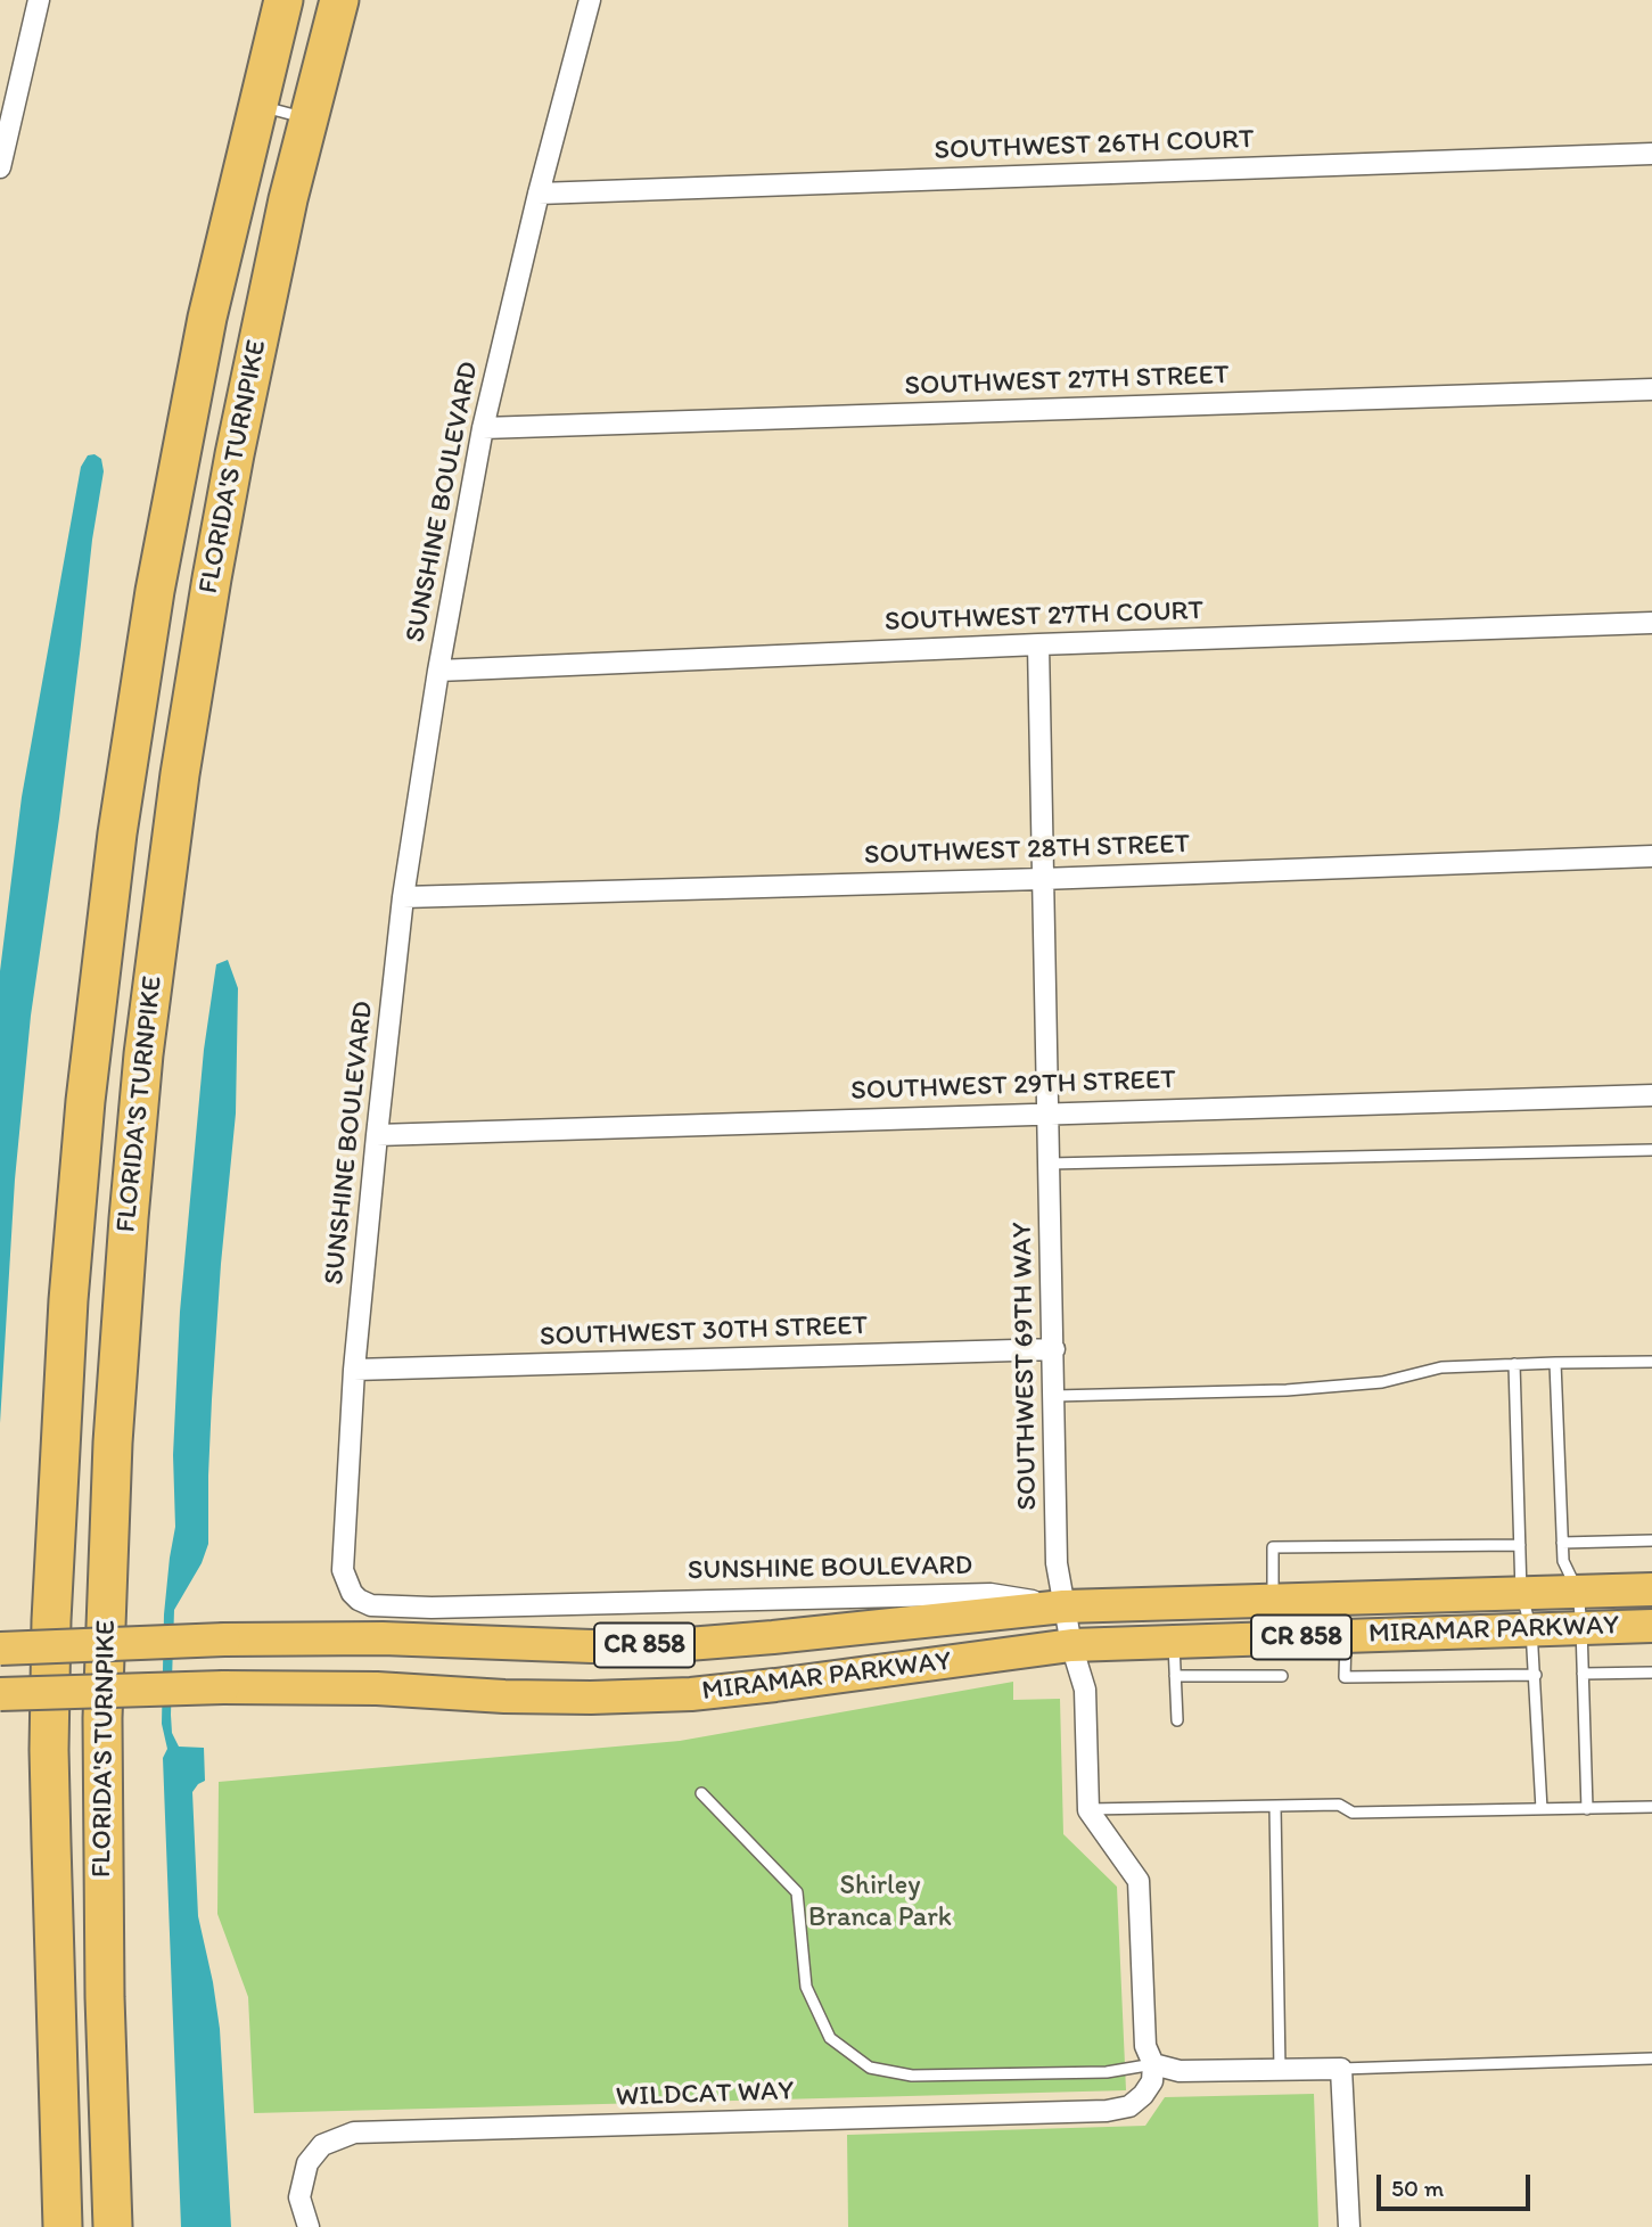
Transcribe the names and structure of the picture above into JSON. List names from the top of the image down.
{
  "streets": {
    "highway": ["FLORIDA'S TURNPIKE"],
    "main road": ["MIRAMAR PARKWAY", "CR 858"],
    "street": [
      "SOUTHWEST 26TH COURT",
      "SOUTHWEST 27TH STREET",
      "SUNSHINE BOULEVARD",
      "SOUTHWEST 27TH COURT",
      "SOUTHWEST 28TH STREET",
      "SOUTHWEST 29TH STREET",
      "SOUTHWEST 30TH STREET",
      "SOUTHWEST 69TH WAY",
      "WILDCAT WAY"
    ]
  },
  "crossings": [
    ["SOUTHWEST 26TH COURT", "SUNSHINE BOULEVARD"],
    ["SOUTHWEST 27TH STREET", "SUNSHINE BOULEVARD"],
    ["SUNSHINE BOULEVARD", "SOUTHWEST 27TH COURT"],
    ["SUNSHINE BOULEVARD", "SOUTHWEST 28TH STREET"],
    ["SUNSHINE BOULEVARD", "SOUTHWEST 29TH STREET"],
    ["SUNSHINE BOULEVARD", "SOUTHWEST 30TH STREET"],
    ["SUNSHINE BOULEVARD", "SOUTHWEST 69TH WAY"],
    ["SUNSHINE BOULEVARD", "MIRAMAR PARKWAY"],
    ["SOUTHWEST 27TH COURT", "SOUTHWEST 69TH WAY"],
    ["SOUTHWEST 28TH STREET", "SOUTHWEST 69TH WAY"],
    ["SOUTHWEST 29TH STREET", "SOUTHWEST 69TH WAY"],
    ["SOUTHWEST 30TH STREET", "SOUTHWEST 69TH WAY"],
    ["SOUTHWEST 69TH WAY", "MIRAMAR PARKWAY"]
  ],
  "parks": ["Shirley Branca Park"],
  "scale_bar": "50 m"
}
